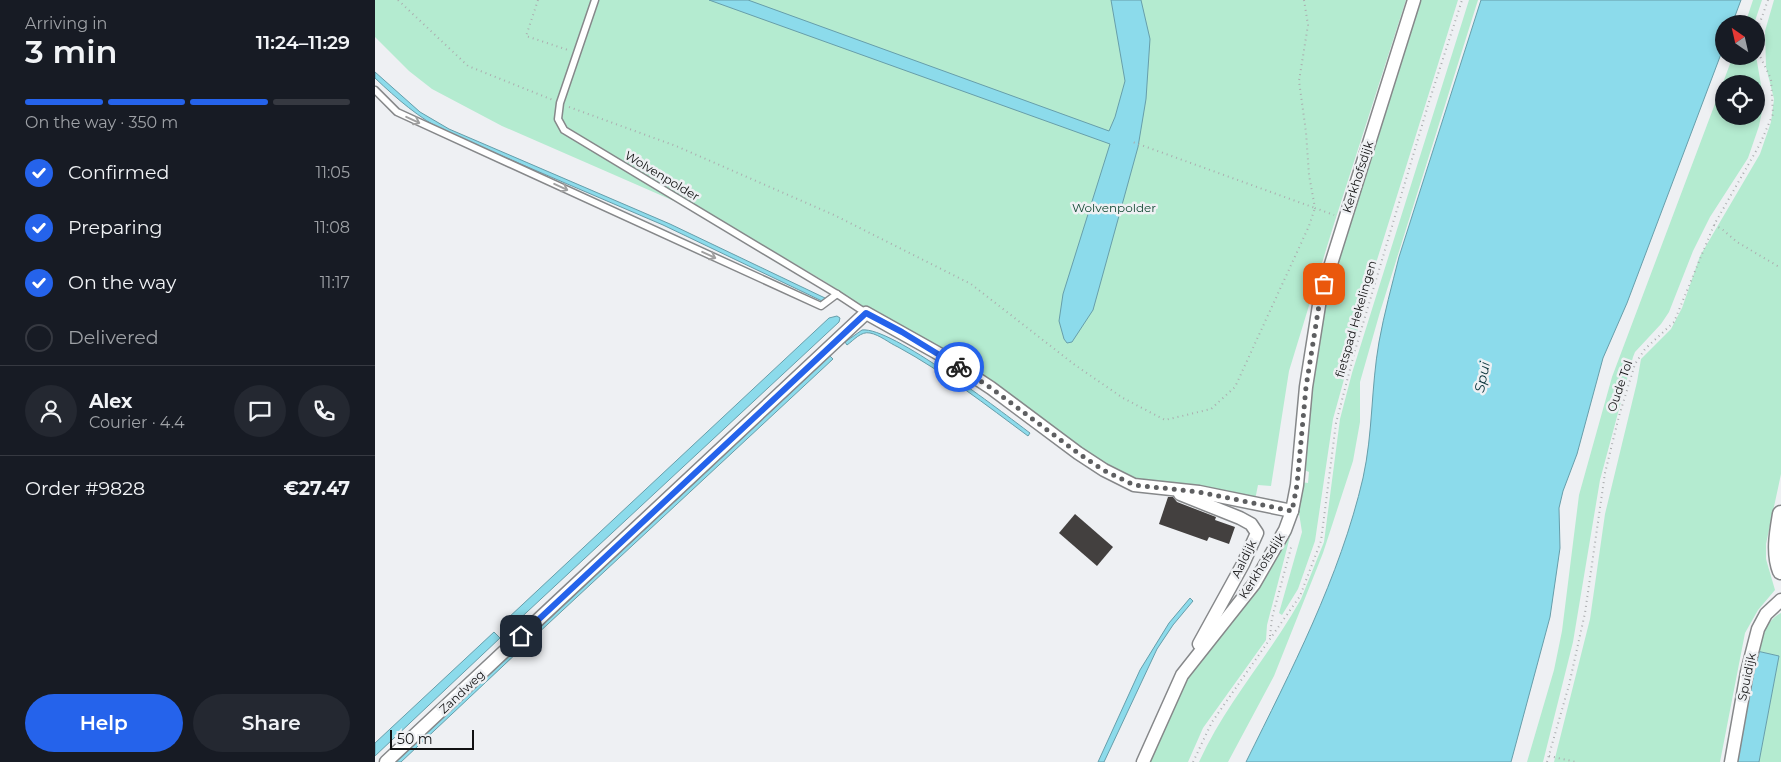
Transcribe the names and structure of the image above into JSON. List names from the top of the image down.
{
  "streets": {
    "street": [
      "Kerkhofsdijk",
      "Aaldijk",
      "Spuidijk",
      "Zandweg"
    ],
    "lane": ["Wolvenpolder"],
    "path": ["fietspad Hekelingen", "Oude Tol"]
  },
  "crossings": [
    ["Wolvenpolder", "Zandweg"],
    ["Kerkhofsdijk", "Aaldijk"]
  ],
  "water": ["Spui"],
  "parks": ["Wolvenpolder"],
  "scale_bar": "50 m",
  "north": "top left",
  "page": {
    "heading": ["3 min", "Arriving in", "11:24–11:29"],
    "panel": [
      "Alex",
      "Courier · 4.4",
      "Order #9828",
      "€27.47"
    ],
    "bar": "On the way · 350 m",
    "list": [
      ["Confirmed", "11:05"],
      ["Preparing", "11:08"],
      ["On the way", "11:17"],
      "Delivered"
    ],
    "buttons": ["Help", "Share"],
    "scale": "50 m"
  }
}
